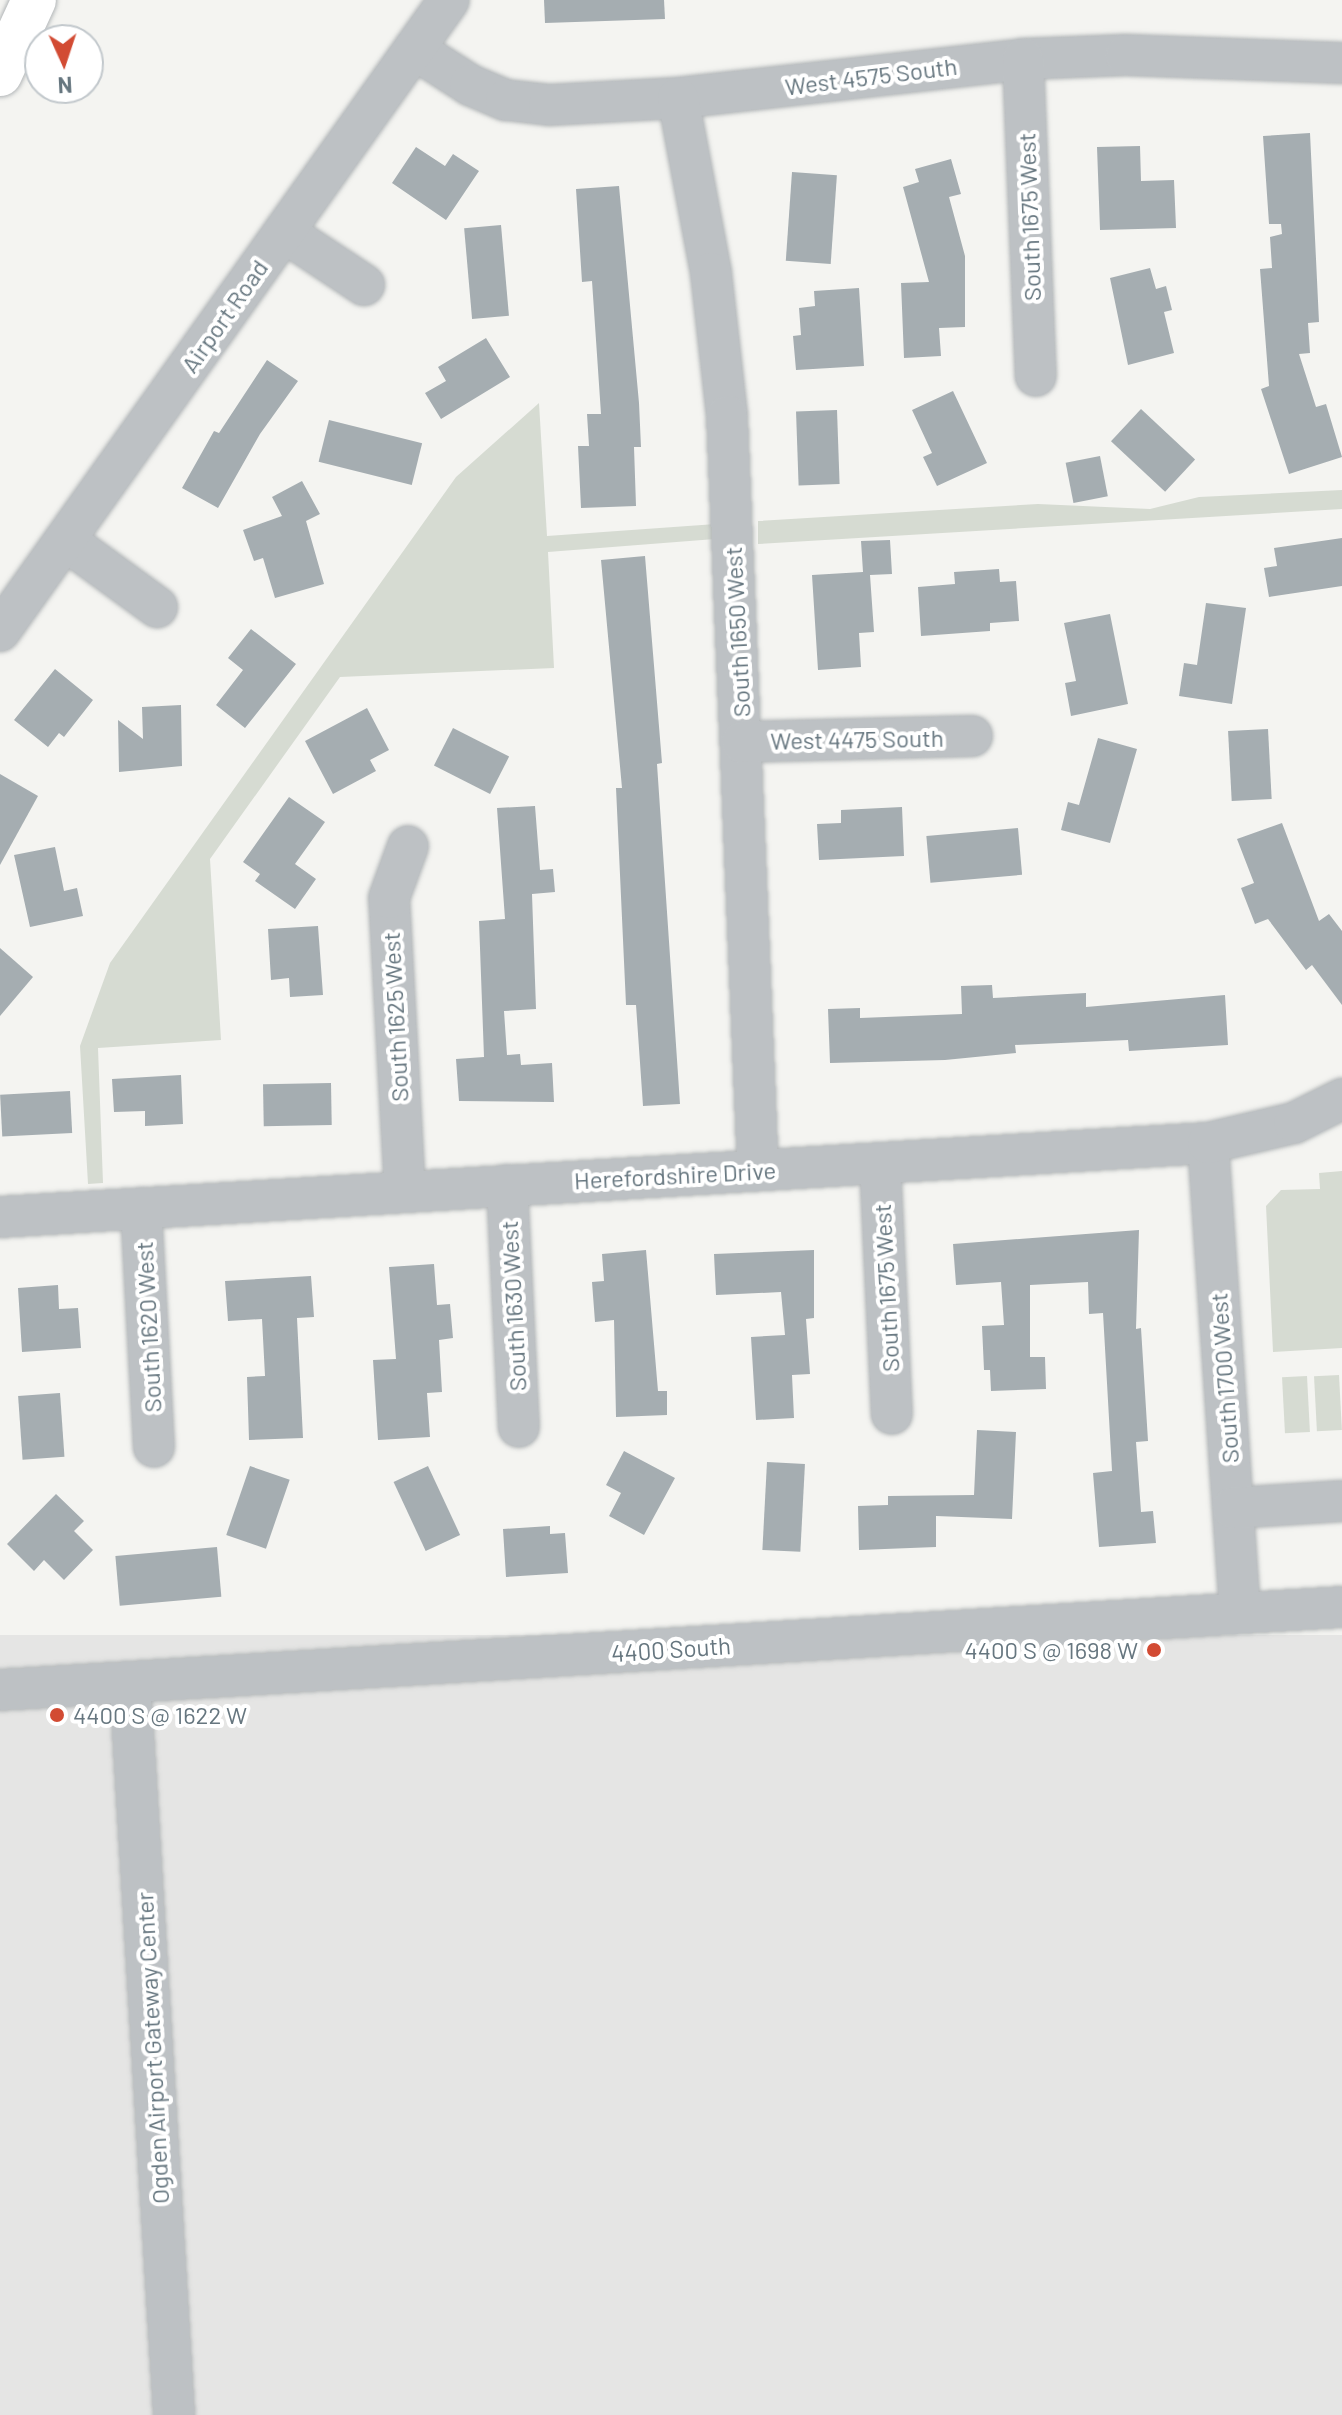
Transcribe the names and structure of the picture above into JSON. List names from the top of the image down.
{
  "streets": {
    "street": [
      "West 4575 South",
      "South 1675 West",
      "Airport Road",
      "South 1650 West",
      "West 4475 South",
      "South 1625 West",
      "Herefordshire Drive",
      "South 1630 West",
      "South 1620 West",
      "South 1700 West",
      "4400 South",
      "Ogden Airport Gateway Center"
    ]
  },
  "crossings": [
    ["West 4575 South", "South 1675 West"],
    ["West 4575 South", "Airport Road"],
    ["West 4575 South", "South 1650 West"],
    ["South 1675 West", "Herefordshire Drive"],
    ["South 1650 West", "West 4475 South"],
    ["South 1650 West", "Herefordshire Drive"],
    ["South 1625 West", "Herefordshire Drive"],
    ["Herefordshire Drive", "South 1630 West"],
    ["Herefordshire Drive", "South 1620 West"],
    ["Herefordshire Drive", "South 1700 West"],
    ["South 1700 West", "4400 South"],
    ["4400 South", "Ogden Airport Gateway Center"]
  ],
  "places": ["4400 S @ 1698 W", "4400 S @ 1622 W"],
  "north": "bottom"
}
